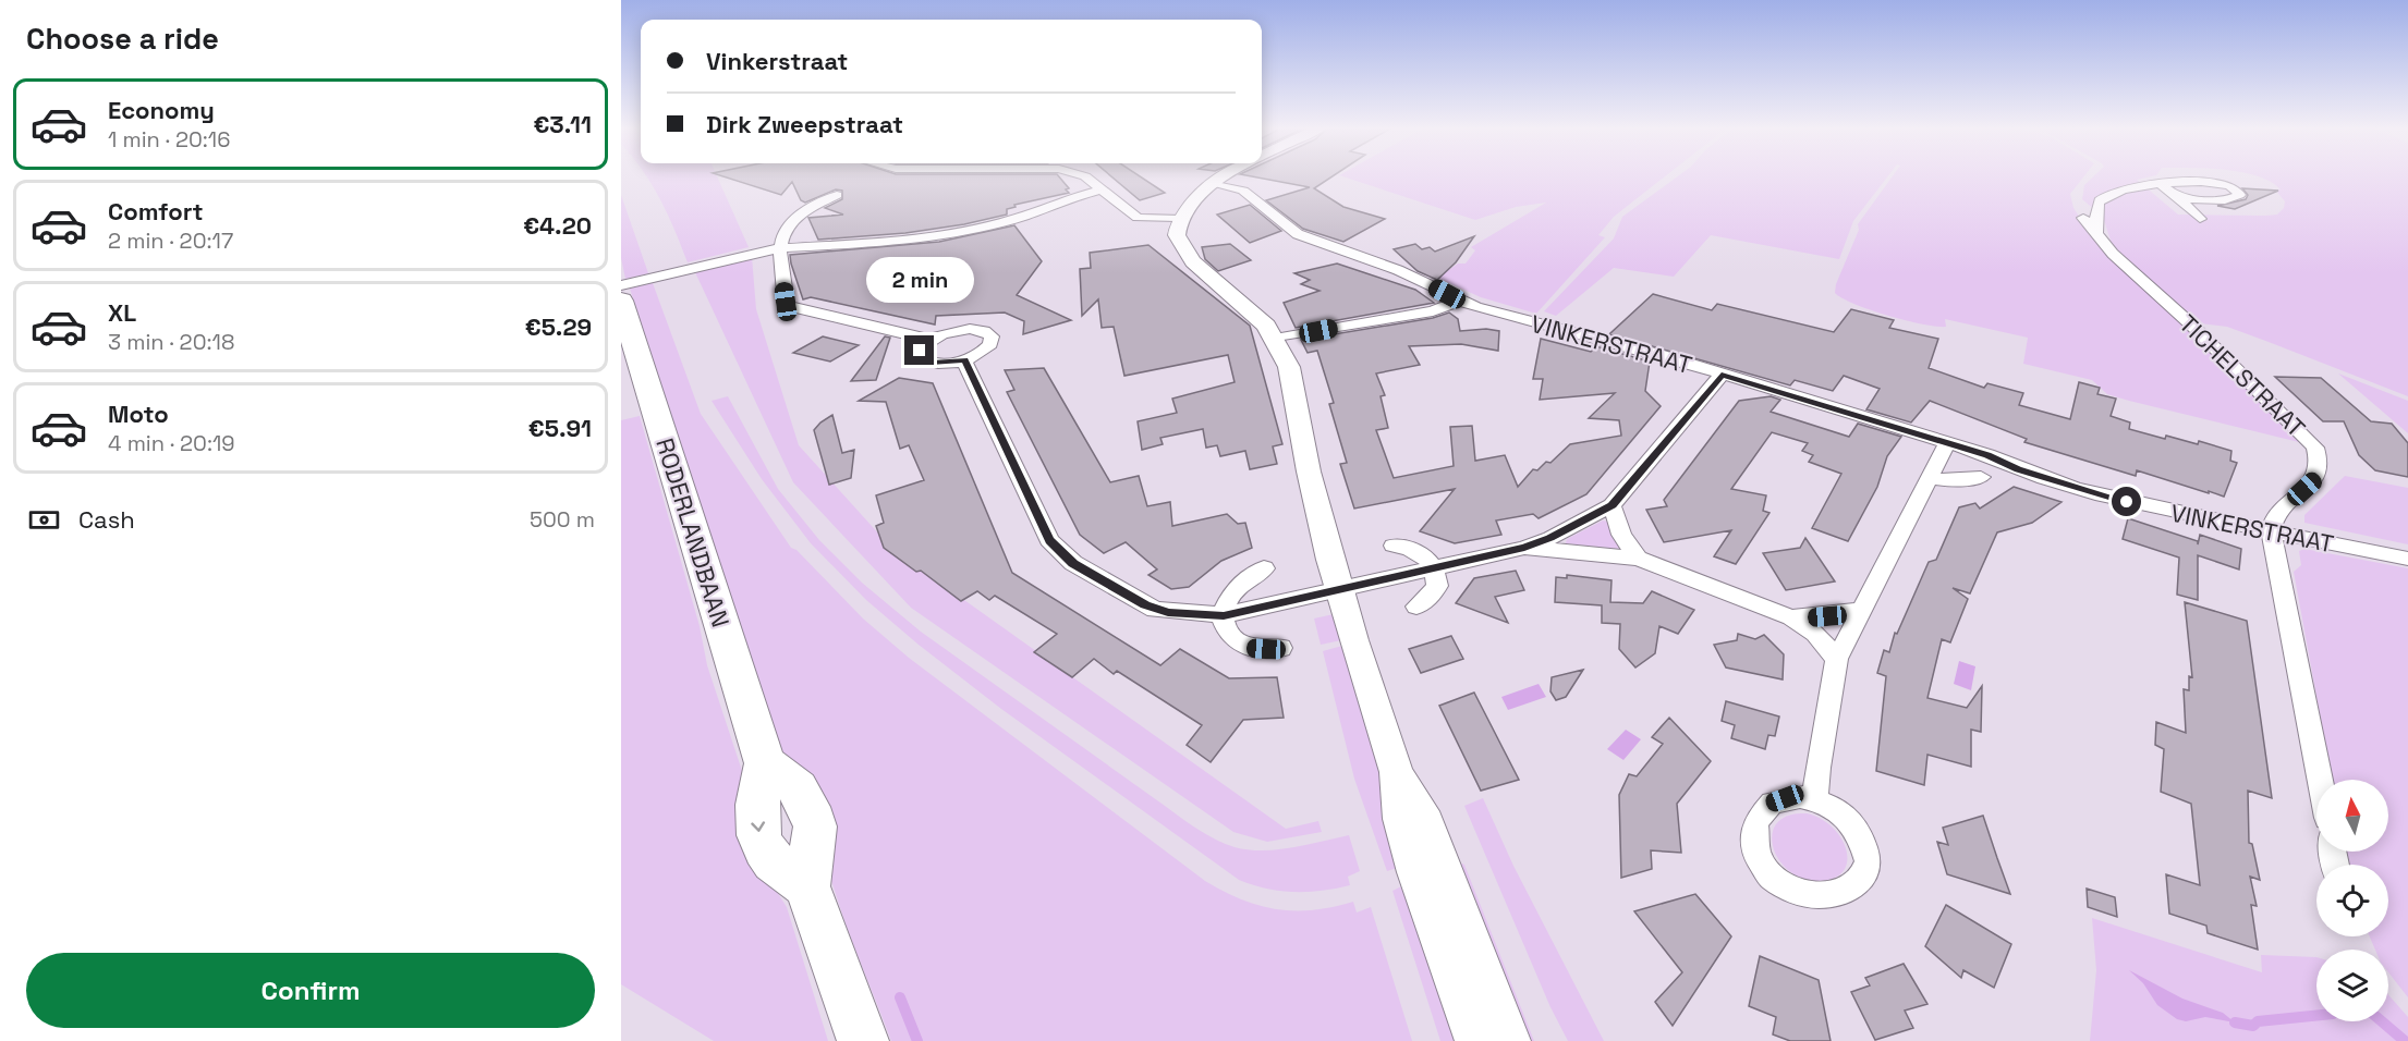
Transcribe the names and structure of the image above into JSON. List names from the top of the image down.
{
  "streets": {
    "main road": ["RODERLANDBAAN"],
    "street": ["VINKERSTRAAT", "TICHELSTRAAT"]
  },
  "crossings": [
    ["VINKERSTRAAT", "TICHELSTRAAT"]
  ],
  "north": "top",
  "page": {
    "heading": "Choose a ride",
    "banner": ["Vinkerstraat", "Dirk Zweepstraat"],
    "list": [
      {
        "name": "Economy",
        "note": "1 min · 20:16",
        "value": "€3.11"
      },
      {
        "name": "Comfort",
        "note": "2 min · 20:17",
        "value": "€4.20"
      },
      {
        "name": "XL",
        "note": "3 min · 20:18",
        "value": "€5.29"
      },
      {
        "name": "Moto",
        "note": "4 min · 20:19",
        "value": "€5.91"
      }
    ],
    "bubble": "2 min",
    "pay": ["Cash", "500 m"],
    "buttons": "Confirm"
  }
}
